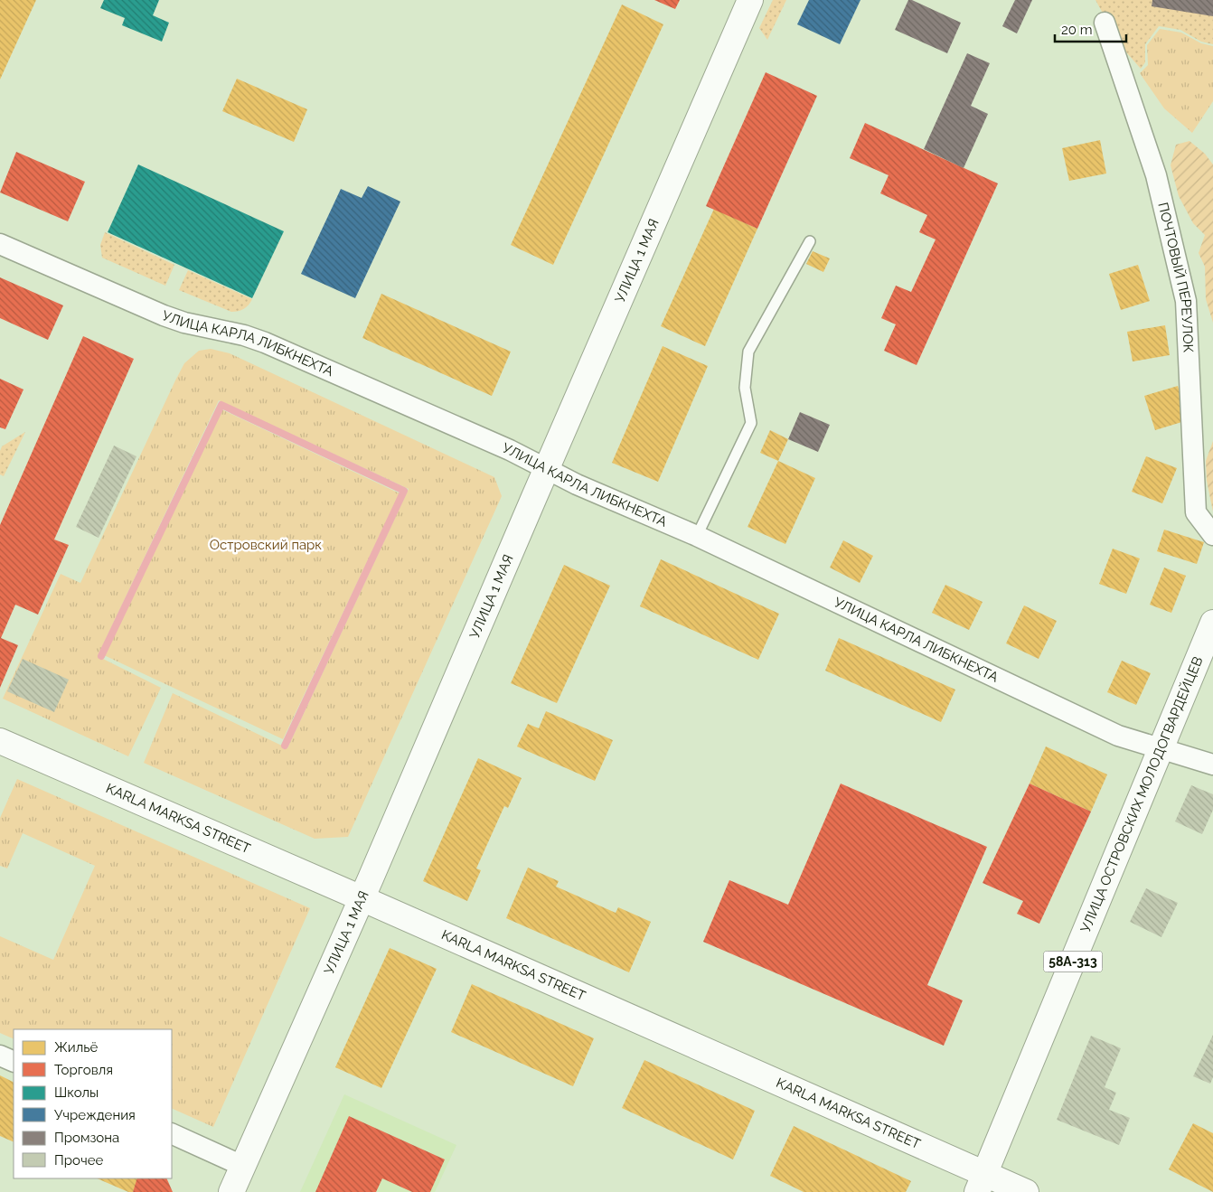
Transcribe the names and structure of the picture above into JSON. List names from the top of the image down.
{
  "streets": {
    "main road": [
      "УЛИЦА 1 МАЯ",
      "УЛИЦА ОСТРОВСКИХ МОЛОДОГВАРДЕЙЦЕВ",
      "KARLA MARKSA STREET",
      "58А-313"
    ],
    "street": ["ПОЧТОВЫЙ ПЕРЕУЛОК", "УЛИЦА КАРЛА ЛИБКНЕХТА"]
  },
  "crossings": [
    ["УЛИЦА 1 МАЯ", "УЛИЦА КАРЛА ЛИБКНЕХТА"],
    ["УЛИЦА 1 МАЯ", "KARLA MARKSA STREET"],
    ["УЛИЦА КАРЛА ЛИБКНЕХТА", "УЛИЦА ОСТРОВСКИХ МОЛОДОГВАРДЕЙЦЕВ"],
    ["УЛИЦА ОСТРОВСКИХ МОЛОДОГВАРДЕЙЦЕВ", "KARLA MARKSA STREET"]
  ],
  "parks": ["Островский парк"],
  "legend": [
    "Жильё",
    "Торговля",
    "Школы",
    "Учреждения",
    "Промзона",
    "Прочее"
  ],
  "scale_bar": "20 m"
}
